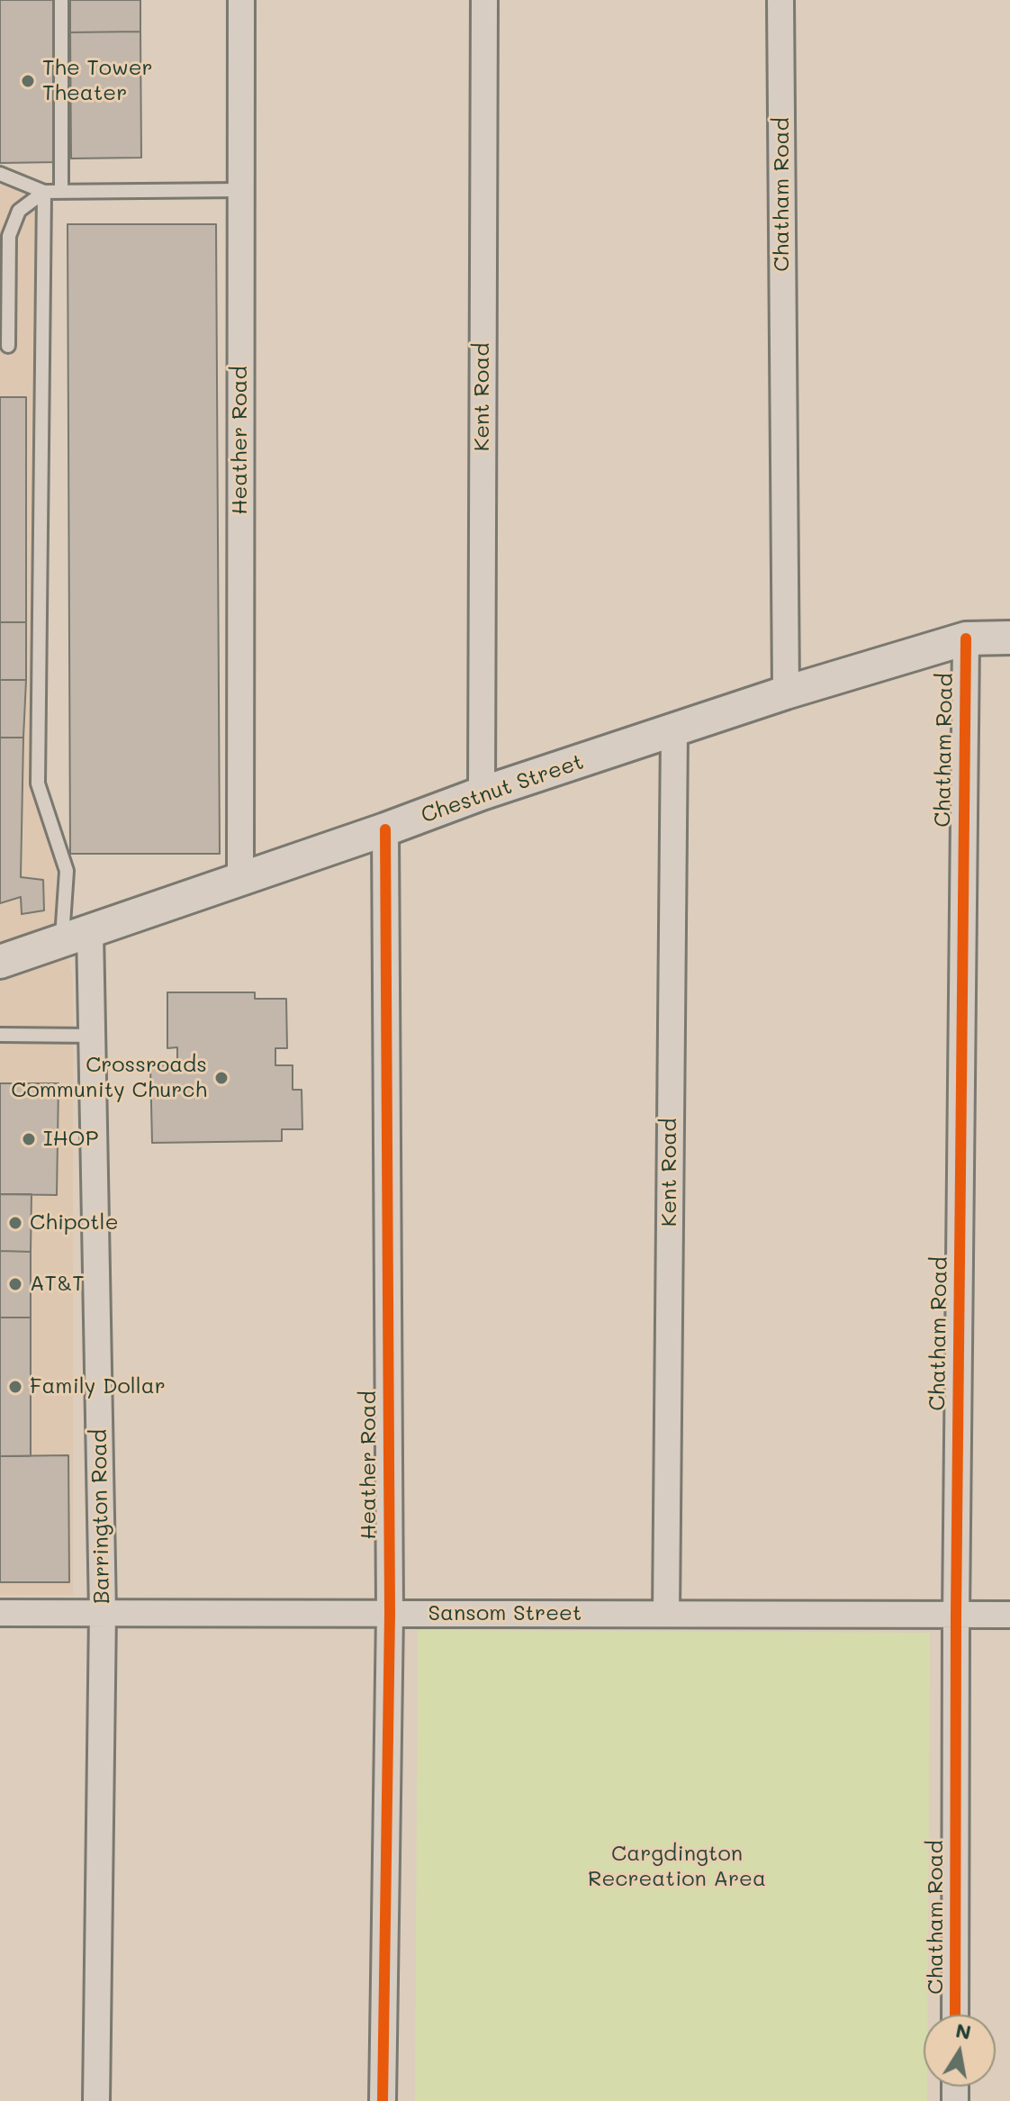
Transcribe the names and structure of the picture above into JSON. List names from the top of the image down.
{
  "streets": {
    "street": [
      "Chatham Road",
      "Kent Road",
      "Heather Road",
      "Chestnut Street",
      "Barrington Road",
      "Sansom Street"
    ]
  },
  "crossings": [
    ["Chatham Road", "Chestnut Street"],
    ["Chatham Road", "Sansom Street"],
    ["Kent Road", "Chestnut Street"],
    ["Kent Road", "Sansom Street"],
    ["Heather Road", "Chestnut Street"],
    ["Heather Road", "Sansom Street"],
    ["Chestnut Street", "Barrington Road"],
    ["Barrington Road", "Sansom Street"]
  ],
  "parks": ["Cargdington Recreation Area"],
  "places": [
    "The Tower Theater",
    "Crossroads Community Church",
    "IHOP",
    "Chipotle",
    "AT&T",
    "Family Dollar"
  ],
  "north": "top"
}
